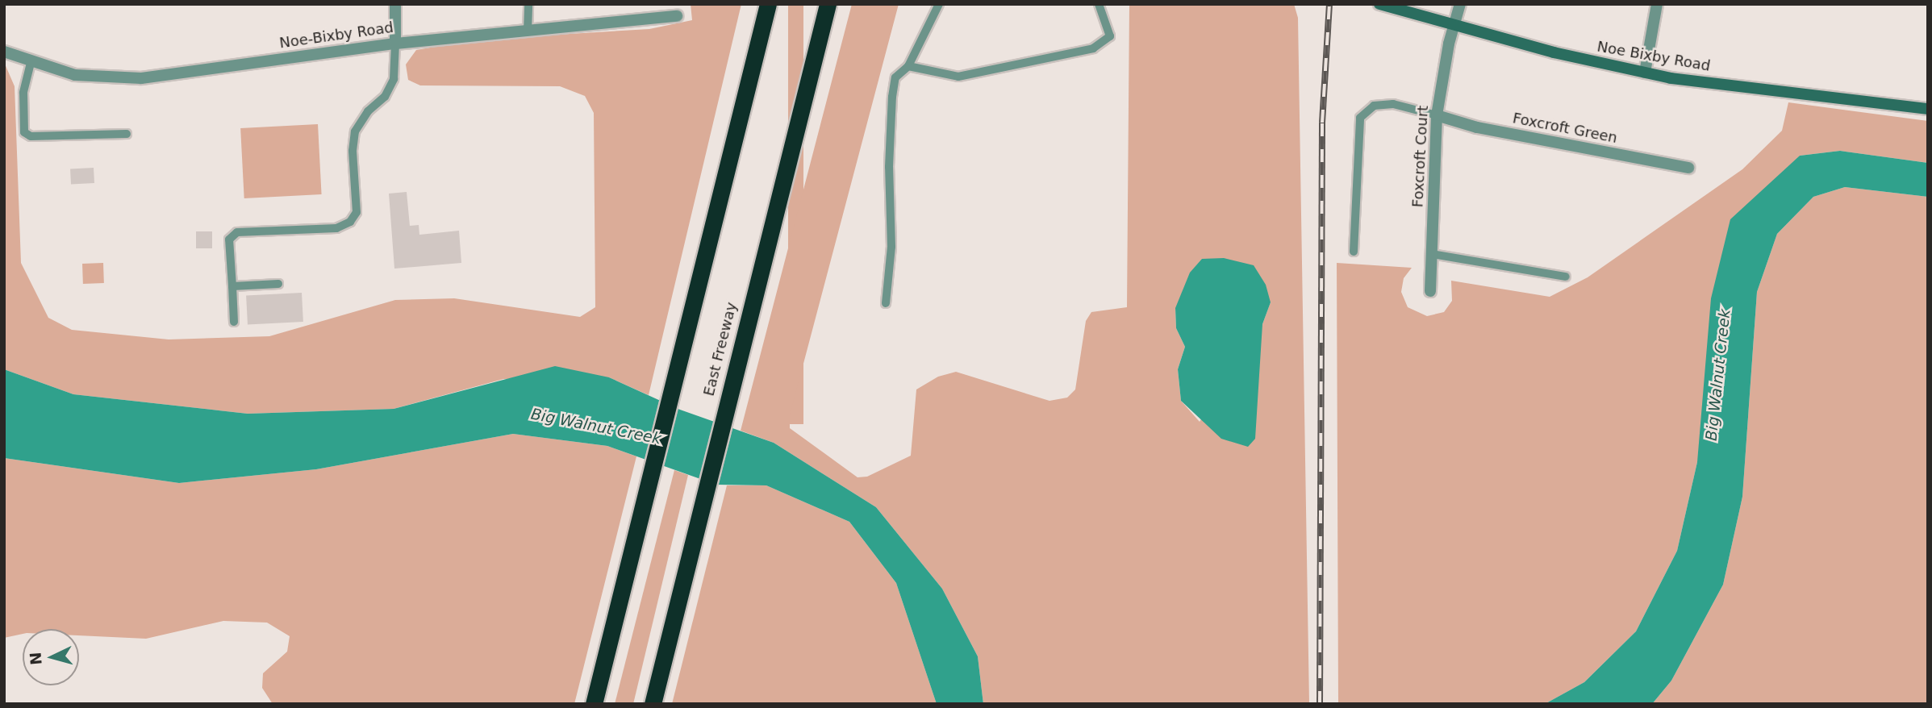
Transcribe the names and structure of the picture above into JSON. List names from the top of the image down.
{
  "streets": {
    "highway": ["East Freeway"],
    "street": [
      "Noe-Bixby Road",
      "Noe Bixby Road",
      "Foxcroft Green",
      "Foxcroft Court"
    ]
  },
  "crossings": [
    ["Noe Bixby Road", "Foxcroft Court"],
    ["Foxcroft Green", "Foxcroft Court"]
  ],
  "water": ["Big Walnut Creek"],
  "north": "left"
}
